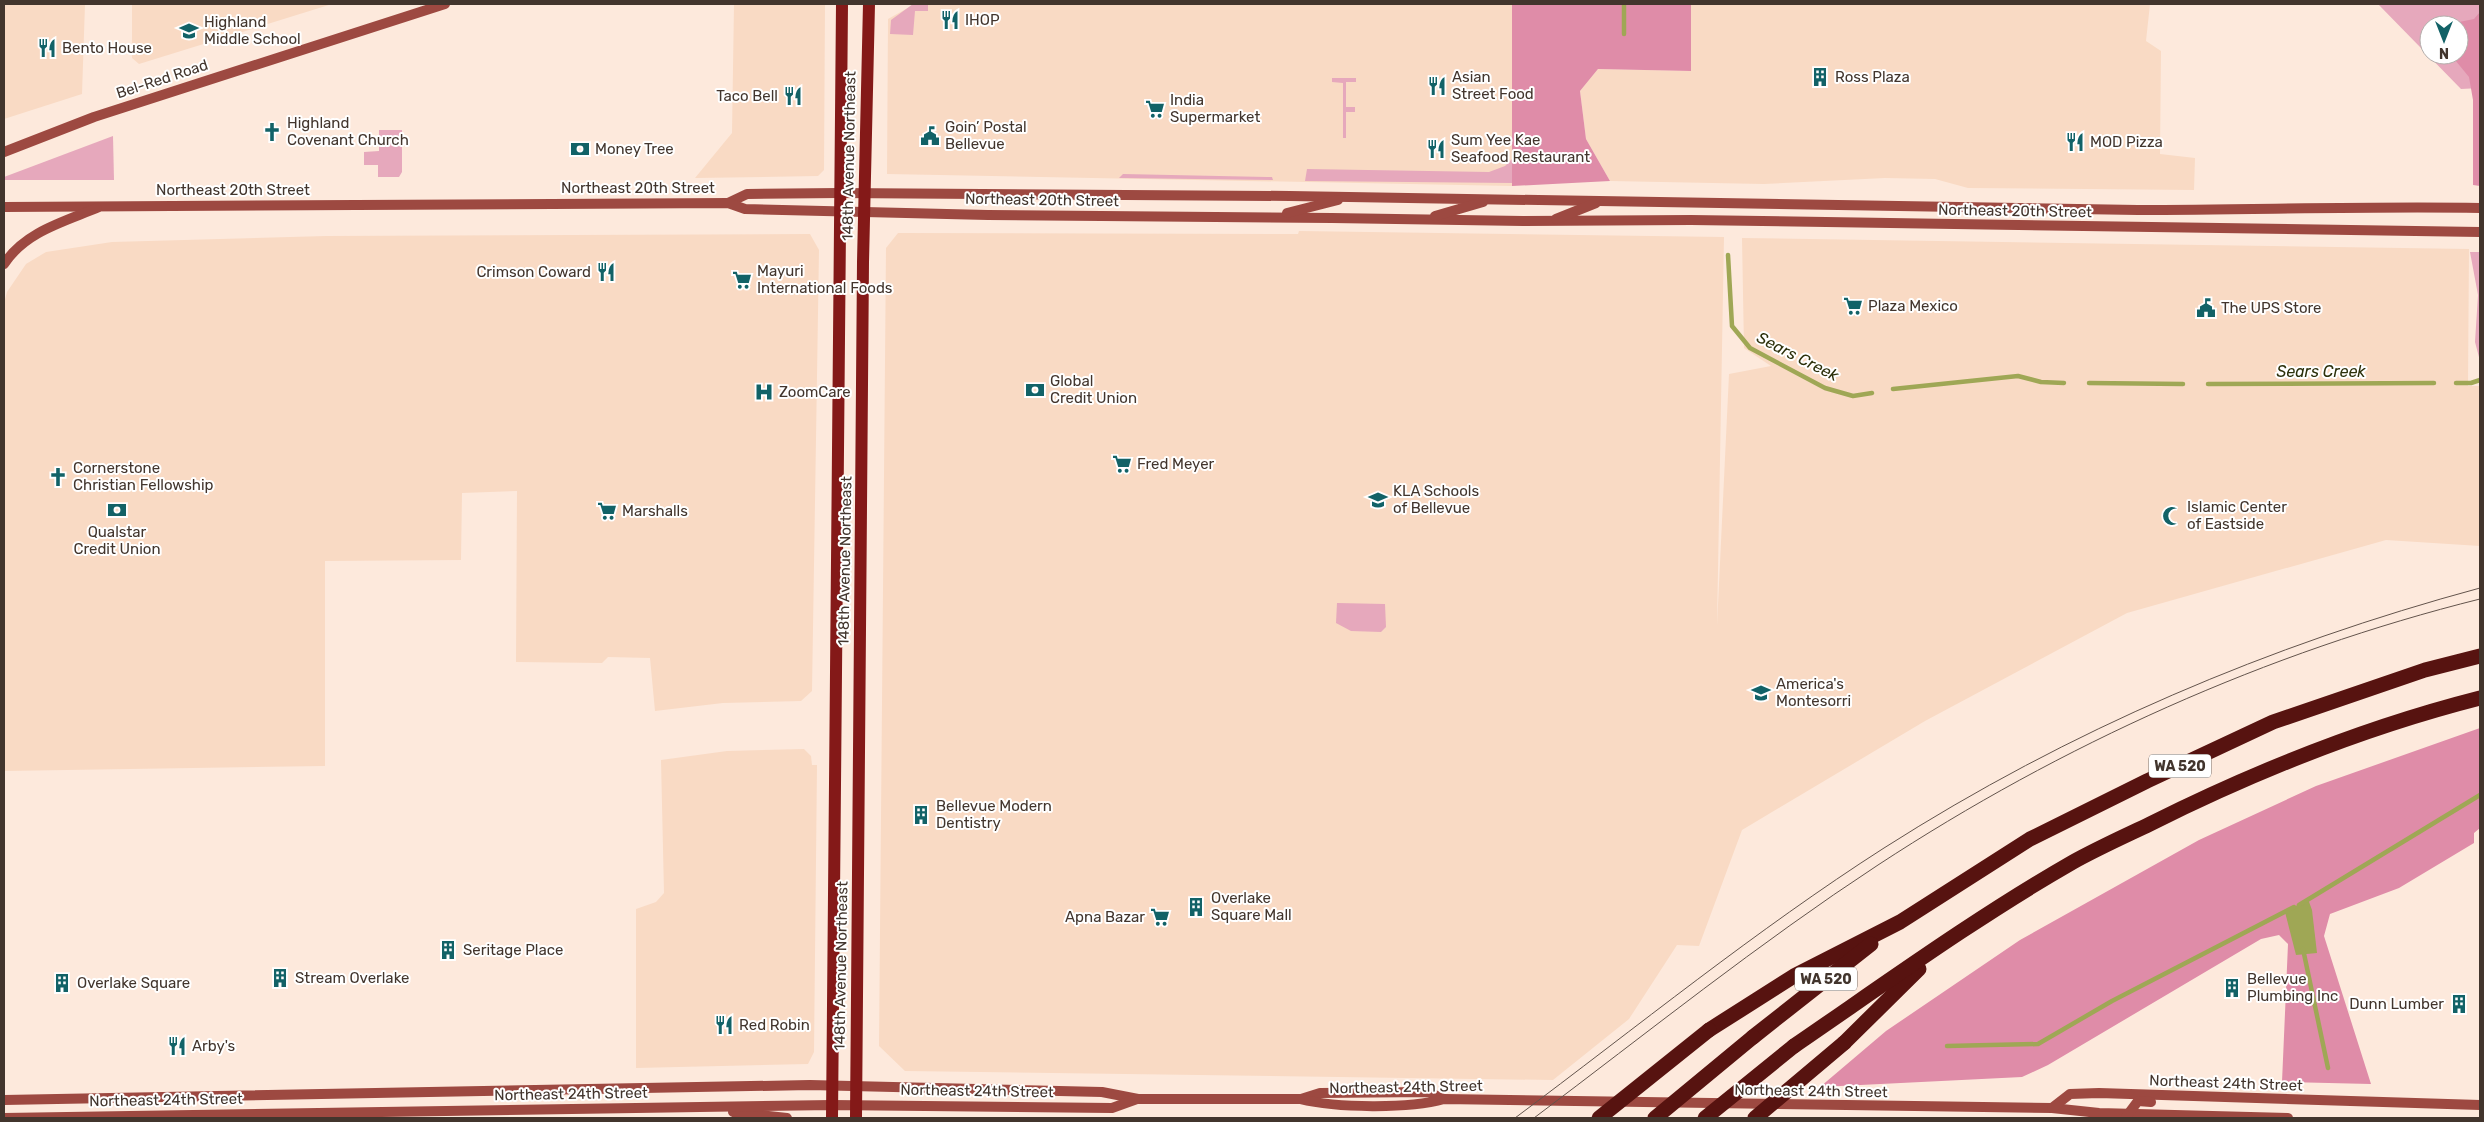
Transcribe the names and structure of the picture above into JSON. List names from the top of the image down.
{
  "streets": {
    "highway": ["WA 520"],
    "main road": [
      "Bel-Red Road",
      "148th Avenue Northeast",
      "Northeast 20th Street",
      "Northeast 24th Street"
    ]
  },
  "crossings": [
    ["148th Avenue Northeast", "Northeast 20th Street"],
    ["148th Avenue Northeast", "Northeast 24th Street"]
  ],
  "water": ["Sears Creek"],
  "places": {
    "restaurant": [
      "IHOP",
      "Bento House",
      "Asian Street Food",
      "Taco Bell",
      "MOD Pizza",
      "Sum Yee Kae Seafood Restaurant",
      "Crimson Coward",
      "Red Robin",
      "Arby's"
    ],
    "school or university": ["Highland Middle School", "KLA Schools of Bellevue", "America's Montesorri"],
    "building": [
      "Ross Plaza",
      "Bellevue Modern Dentistry",
      "Overlake Square Mall",
      "Seritage Place",
      "Stream Overlake",
      "Overlake Square",
      "Bellevue Plumbing Inc",
      "Dunn Lumber"
    ],
    "supermarket": [
      "India Supermarket",
      "Mayuri International Foods",
      "Plaza Mexico",
      "Fred Meyer",
      "Marshalls",
      "Apna Bazar"
    ],
    "church": ["Highland Covenant Church", "Cornerstone Christian Fellowship"],
    "public building": ["Goin’ Postal Bellevue", "The UPS Store"],
    "bank": ["Money Tree", "Global Credit Union", "Qualstar Credit Union"],
    "hospital": ["ZoomCare"],
    "mosque": ["Islamic Center of Eastside"]
  },
  "north": "bottom"
}
